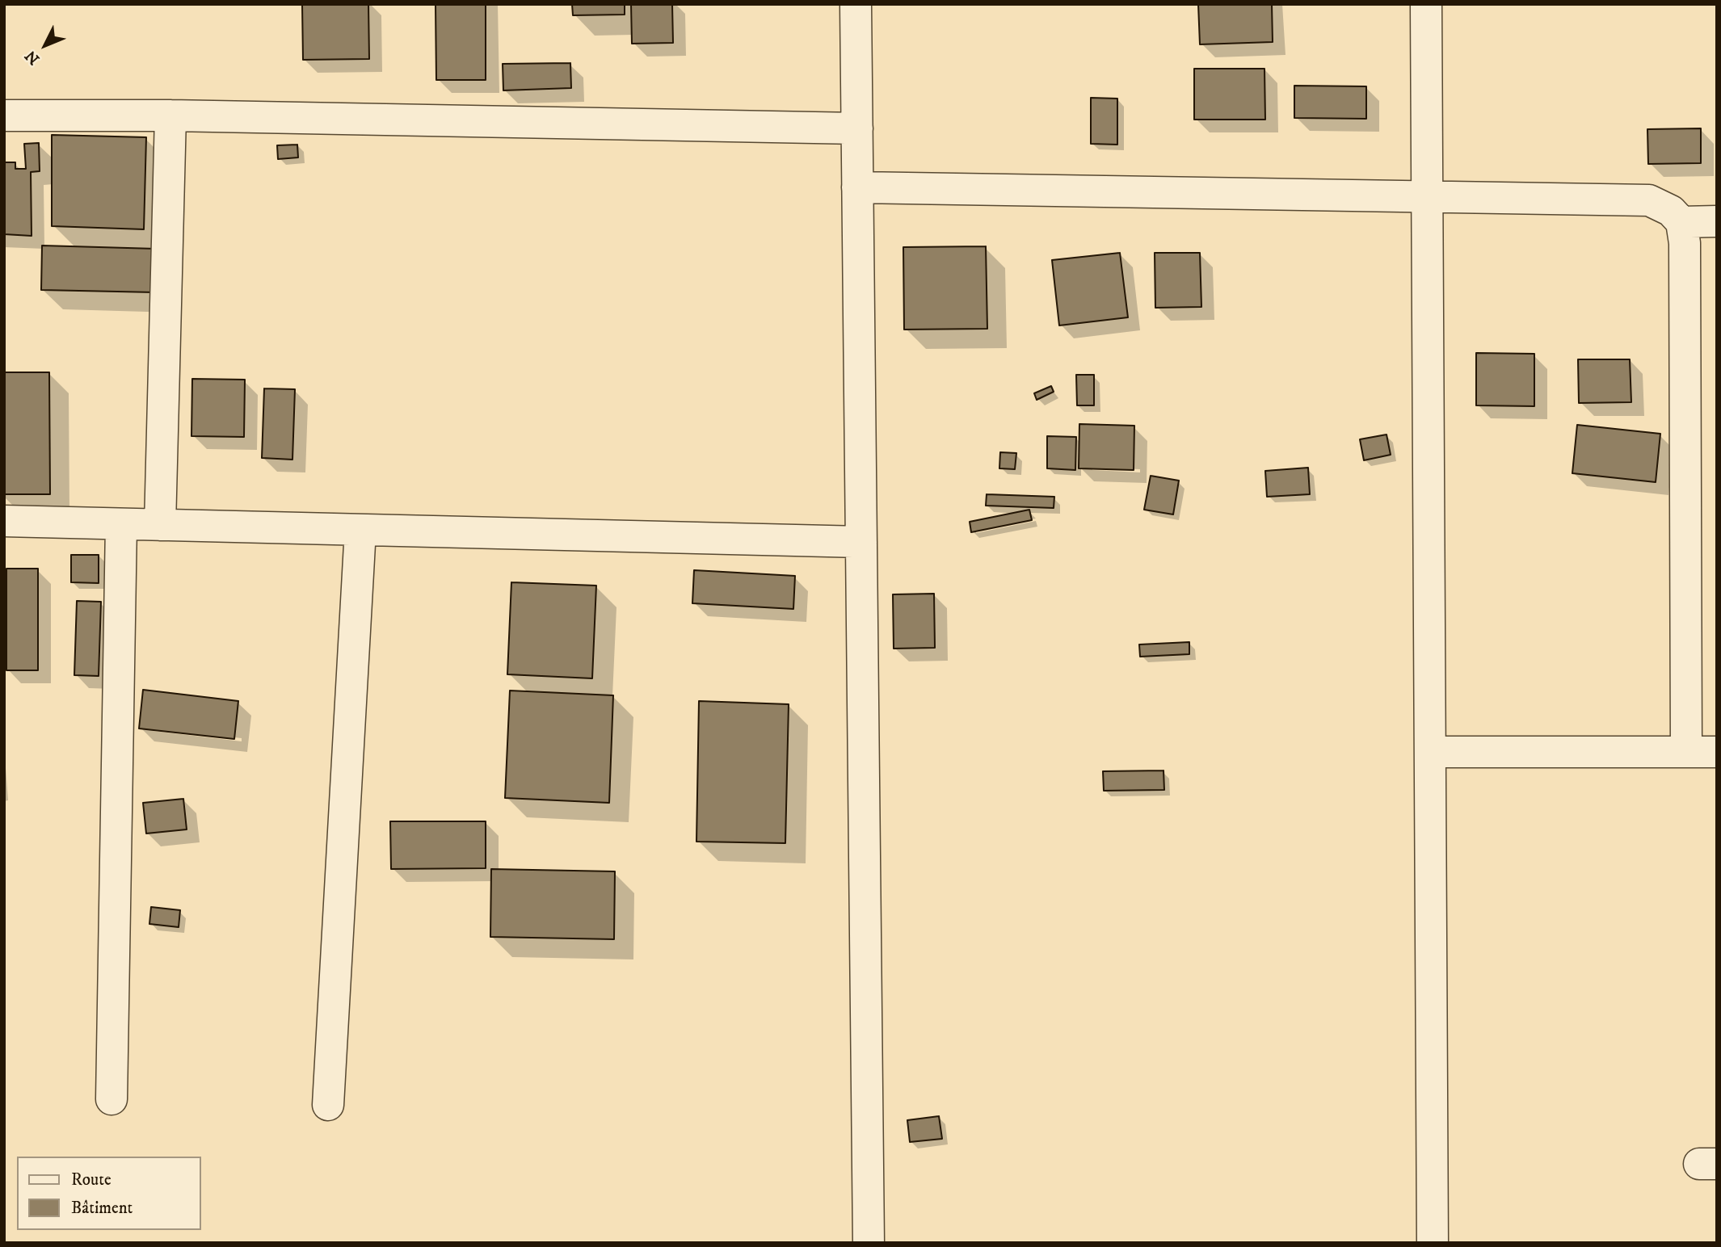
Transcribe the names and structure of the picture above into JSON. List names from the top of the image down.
{
  "legend": ["Route", "Bâtiment"],
  "north": "bottom left"
}
